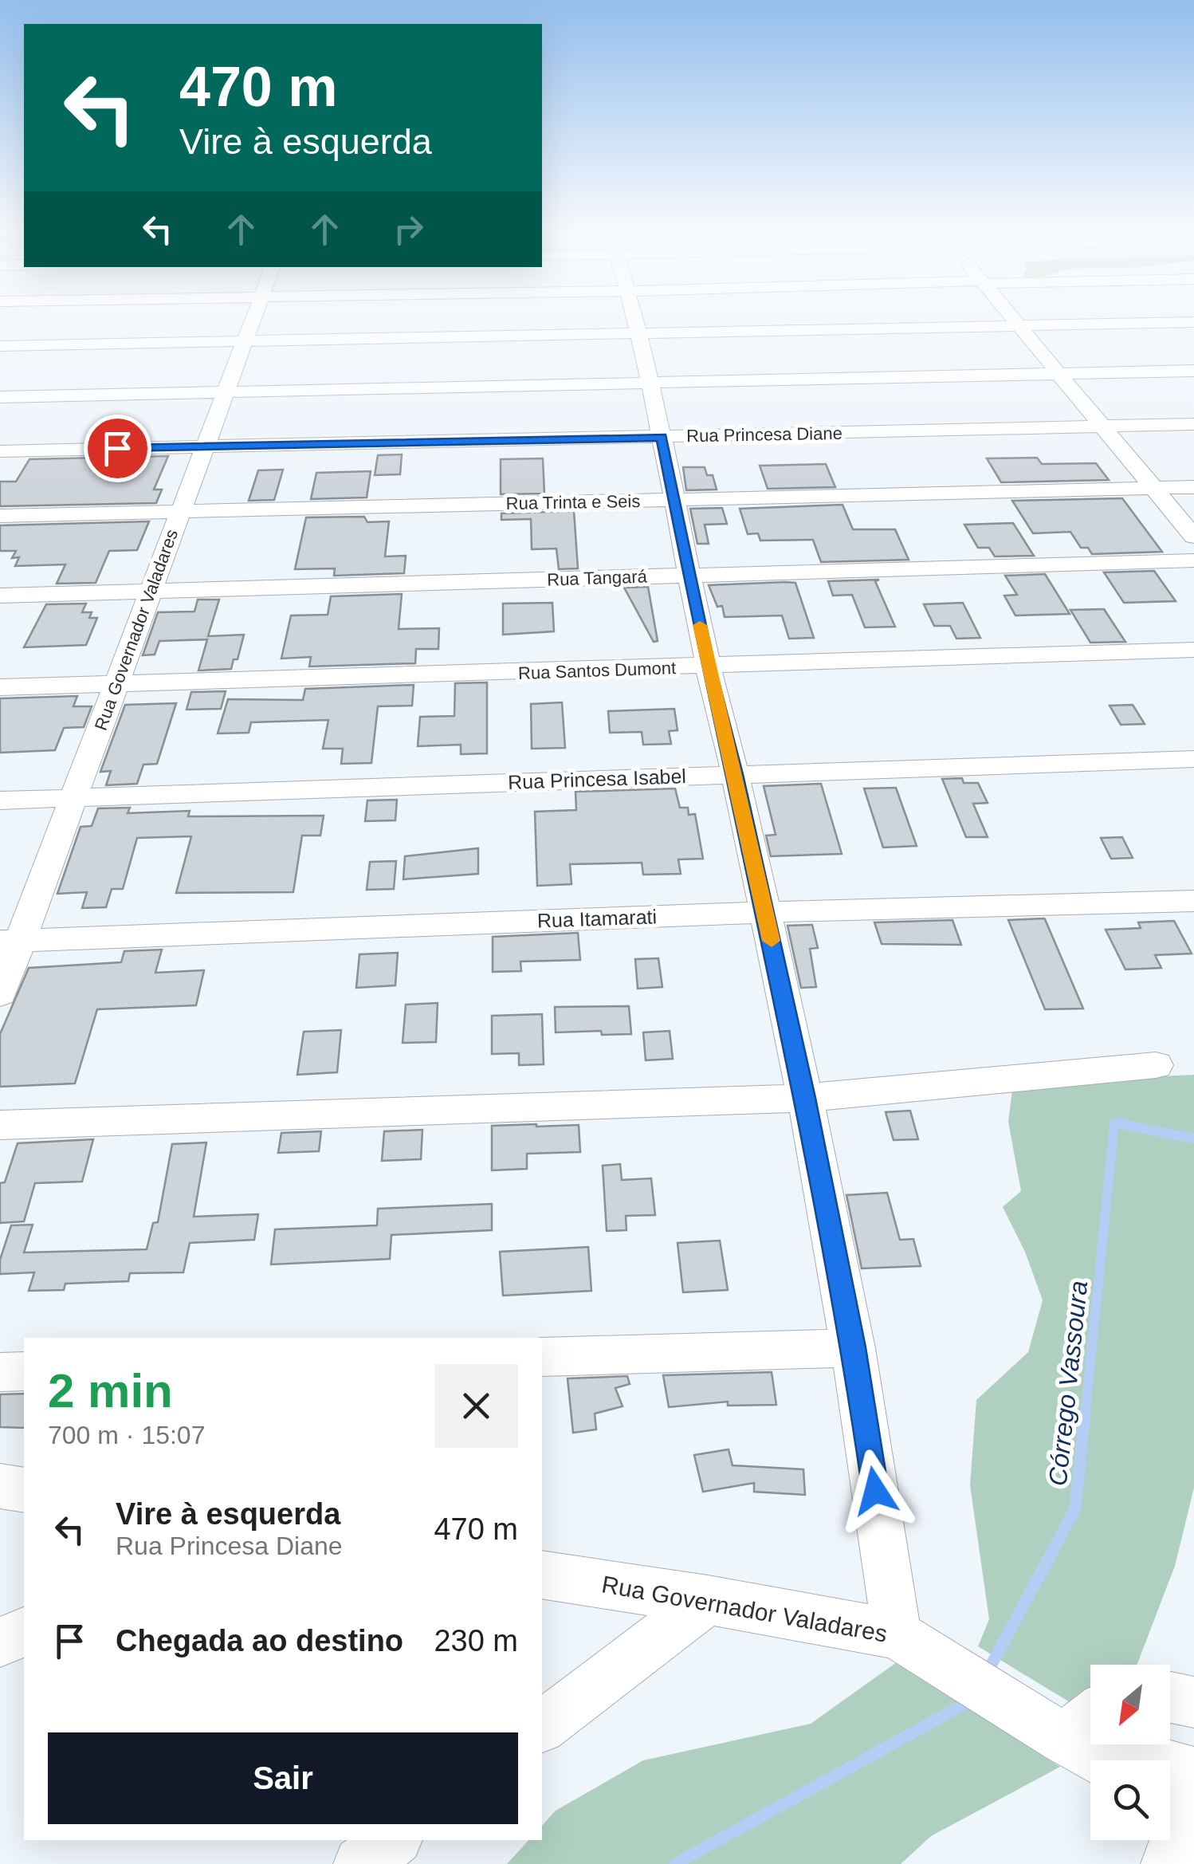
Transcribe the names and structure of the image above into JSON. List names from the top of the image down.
{
  "streets": {
    "street": [
      "Rua Princesa Diane",
      "Rua Trinta e Seis",
      "Rua Tangará",
      "Rua Governador Valadares",
      "Rua Santos Dumont",
      "Rua Princesa Isabel",
      "Rua Itamarati"
    ]
  },
  "crossings": [
    ["Rua Princesa Diane", "Rua Governador Valadares"],
    ["Rua Trinta e Seis", "Rua Governador Valadares"],
    ["Rua Tangará", "Rua Governador Valadares"],
    ["Rua Governador Valadares", "Rua Santos Dumont"],
    ["Rua Governador Valadares", "Rua Princesa Isabel"],
    ["Rua Governador Valadares", "Rua Itamarati"]
  ],
  "water": ["Córrego Vassoura"],
  "north": "bottom left",
  "page": {
    "turn": ["470 m", "Vire à esquerda"],
    "heading": ["2 min", "700 m · 15:07"],
    "list": [
      {
        "name": "Vire à esquerda",
        "note": "Rua Princesa Diane",
        "value": "470 m"
      },
      {
        "name": "Chegada ao destino",
        "value": "230 m"
      }
    ],
    "buttons": "Sair"
  }
}
